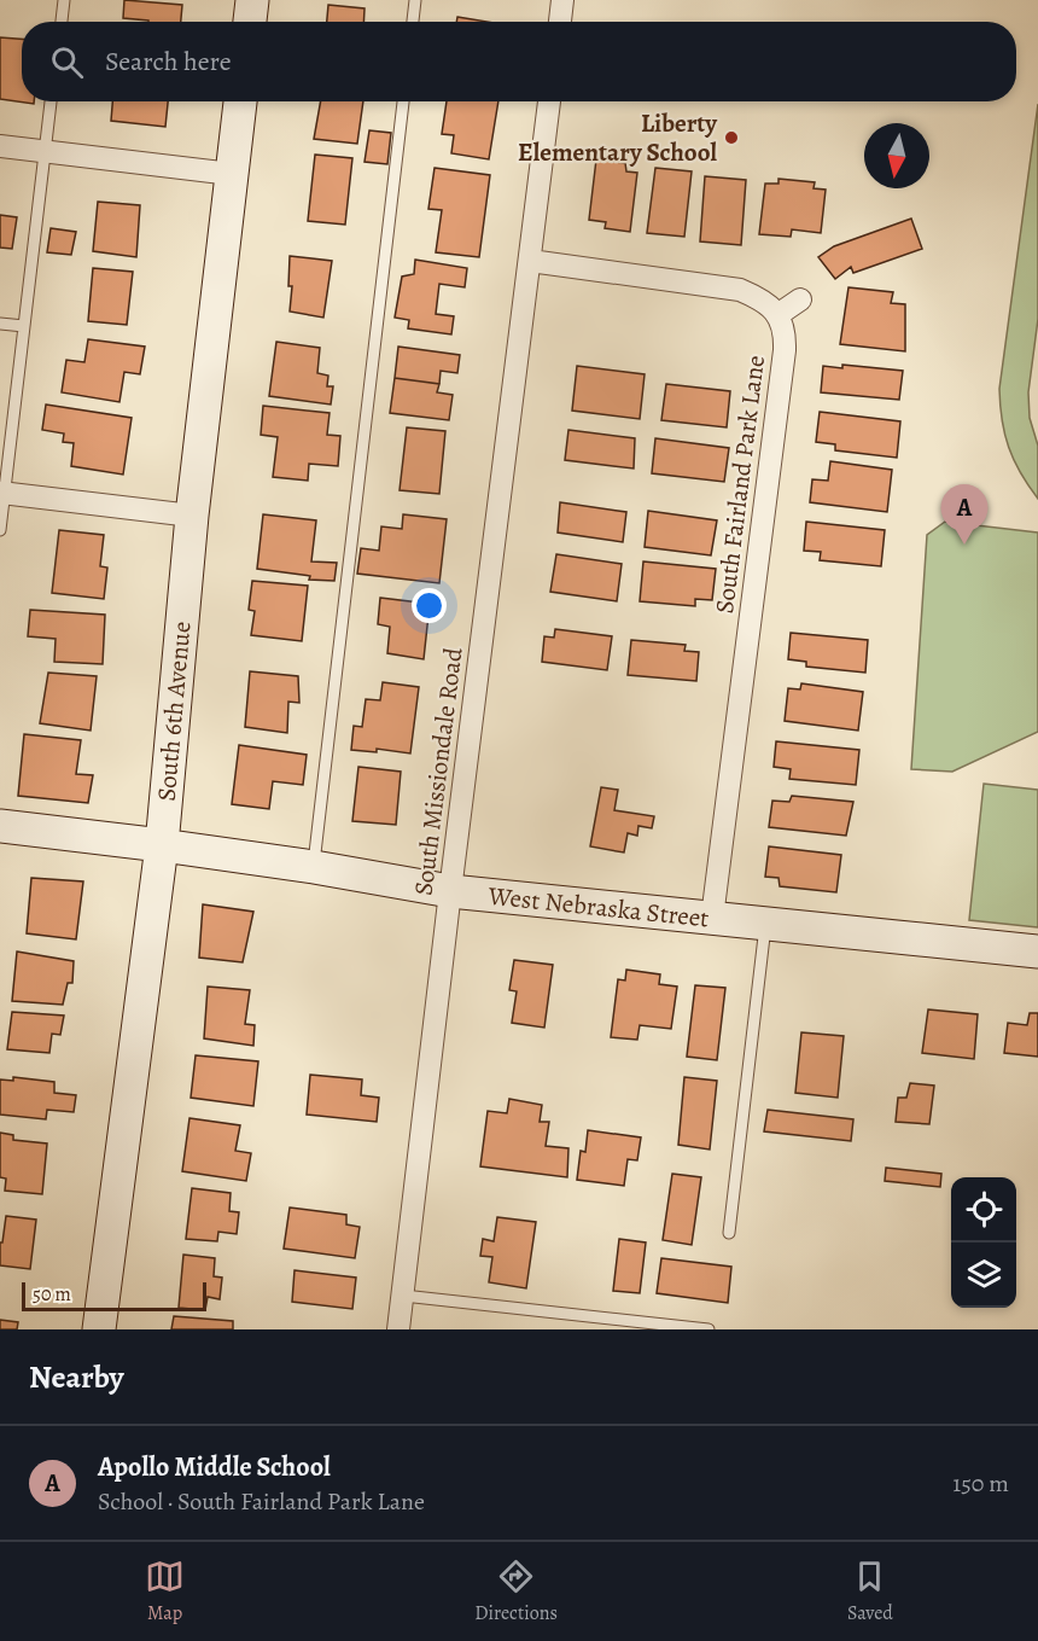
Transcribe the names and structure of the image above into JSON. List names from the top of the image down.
{
  "streets": {
    "street": [
      "South Fairland Park Lane",
      "South 6th Avenue",
      "South Missiondale Road",
      "West Nebraska Street"
    ]
  },
  "crossings": [
    ["South Fairland Park Lane", "West Nebraska Street"],
    ["South 6th Avenue", "West Nebraska Street"],
    ["South Missiondale Road", "West Nebraska Street"]
  ],
  "places": ["Liberty Elementary School"],
  "scale_bar": "50 m",
  "north": "bottom",
  "page": {
    "search": "Search here",
    "pins": "A",
    "scale": "50 m",
    "heading": "Nearby",
    "list": [
      {
        "mark": "A",
        "name": "Apollo Middle School",
        "note": "School · South Fairland Park Lane",
        "value": "150 m"
      }
    ],
    "nav": ["Map", "Directions", "Saved"]
  }
}
